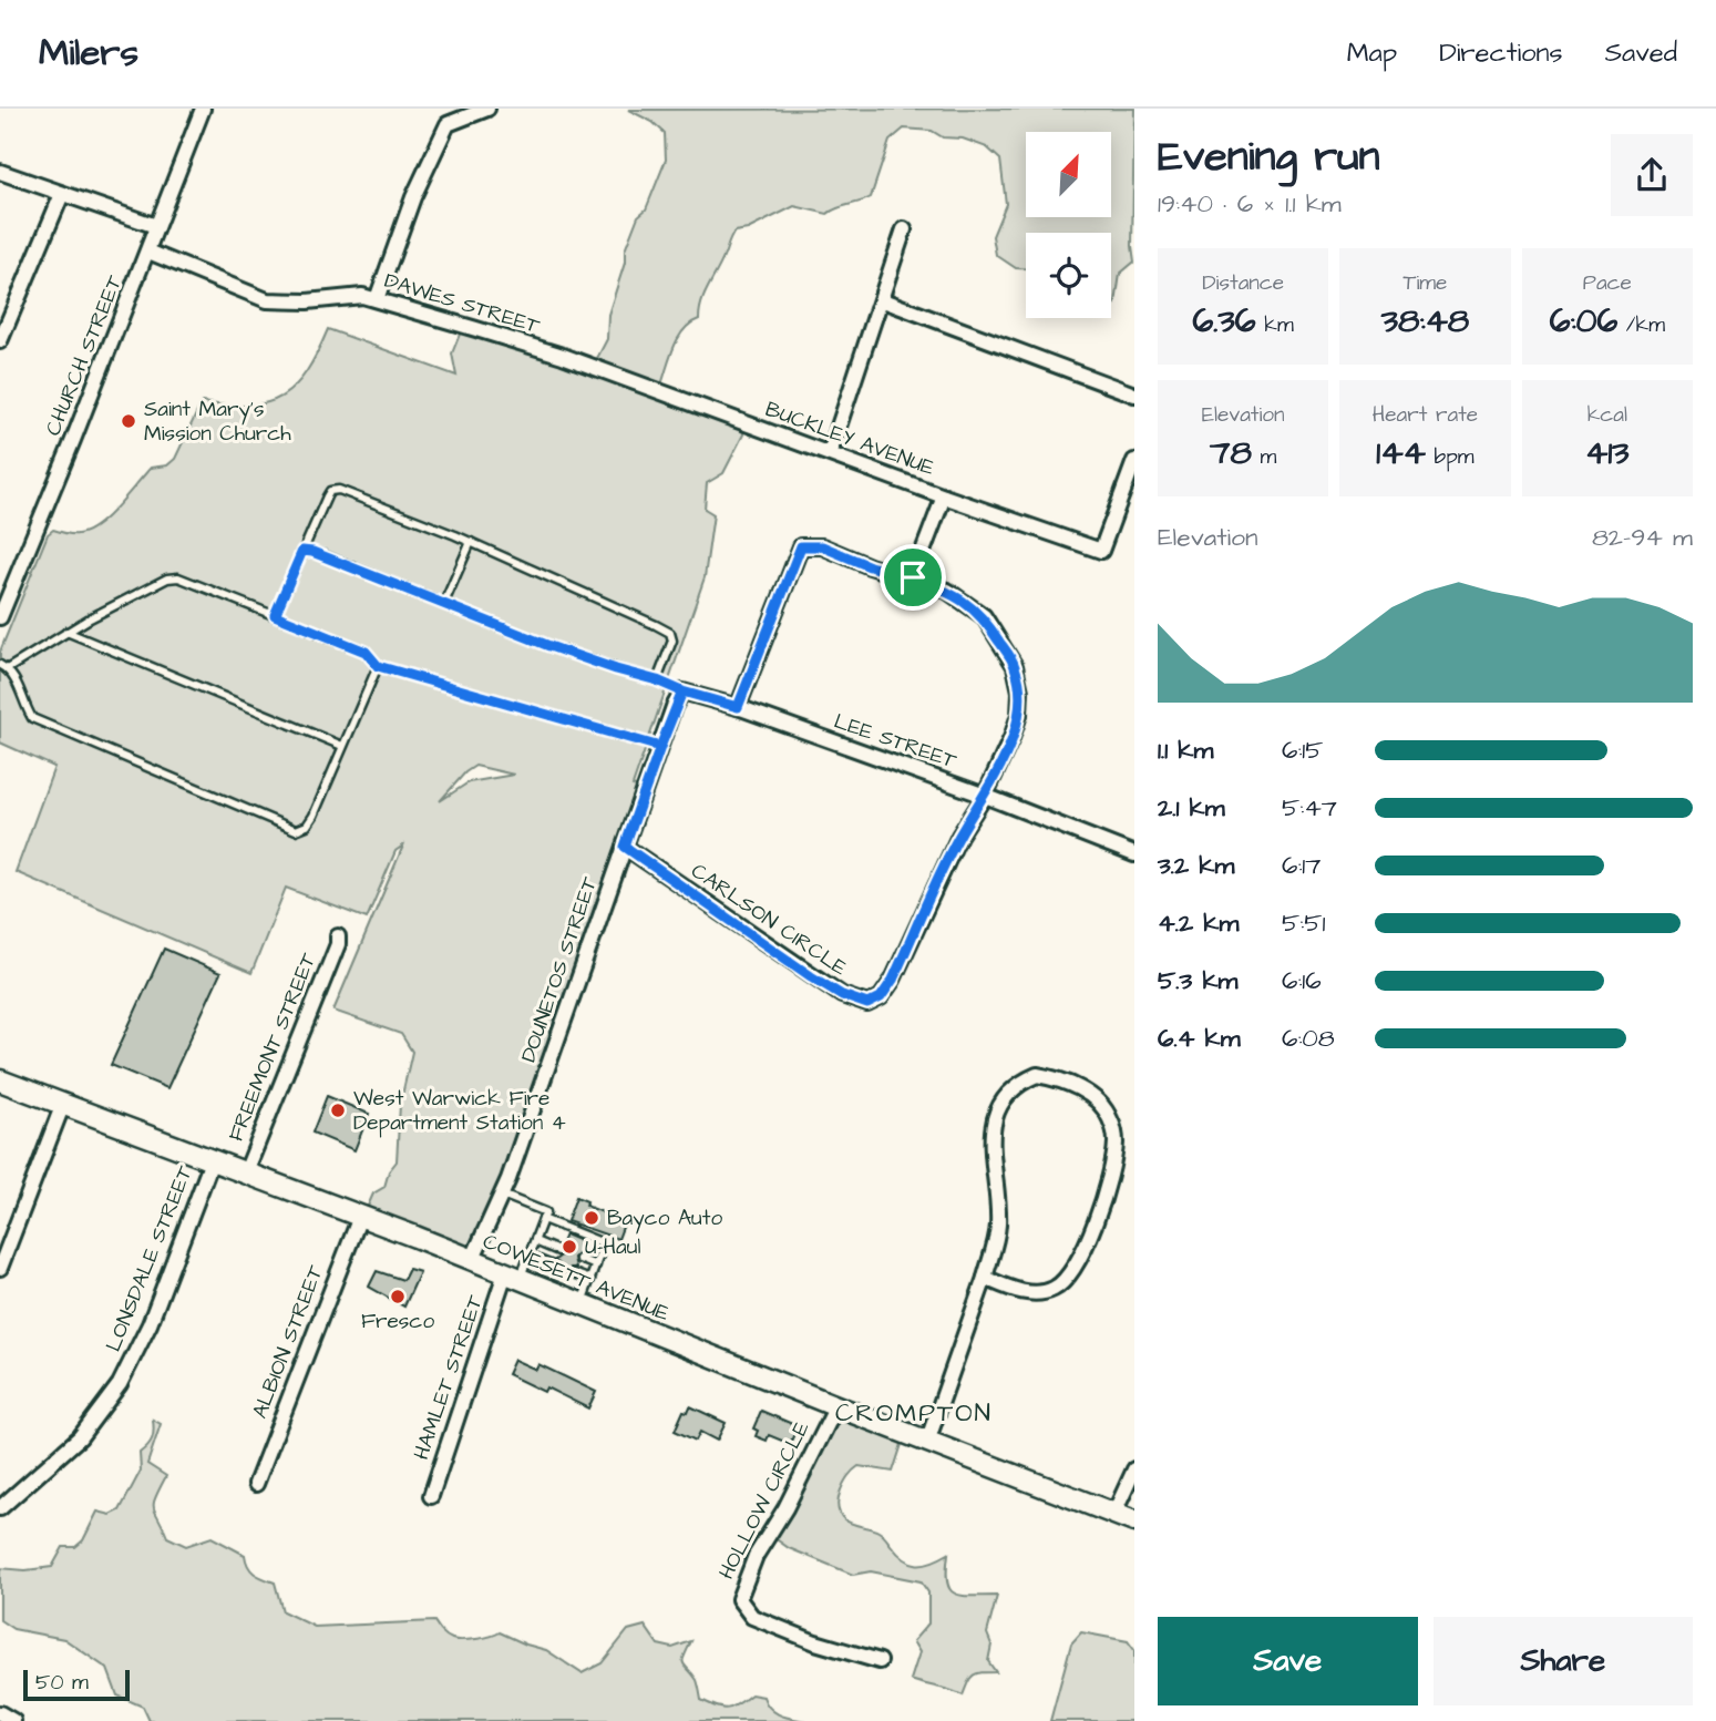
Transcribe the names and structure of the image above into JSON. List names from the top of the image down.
{
  "streets": {
    "main road": ["COWESETT AVENUE"],
    "street": [
      "DAWES STREET",
      "CHURCH STREET",
      "BUCKLEY AVENUE",
      "LEE STREET",
      "CARLSON CIRCLE",
      "DOUNETOS STREET",
      "FREEMONT STREET",
      "LONSDALE STREET",
      "ALBION STREET",
      "HAMLET STREET",
      "HOLLOW CIRCLE"
    ]
  },
  "crossings": [
    ["DAWES STREET", "CHURCH STREET"],
    ["DAWES STREET", "BUCKLEY AVENUE"],
    ["LEE STREET", "CARLSON CIRCLE"],
    ["LEE STREET", "DOUNETOS STREET"],
    ["CARLSON CIRCLE", "DOUNETOS STREET"],
    ["DOUNETOS STREET", "COWESETT AVENUE"],
    ["FREEMONT STREET", "COWESETT AVENUE"],
    ["LONSDALE STREET", "COWESETT AVENUE"],
    ["COWESETT AVENUE", "ALBION STREET"],
    ["COWESETT AVENUE", "HAMLET STREET"],
    ["COWESETT AVENUE", "HOLLOW CIRCLE"]
  ],
  "districts": ["CROMPTON"],
  "places": [
    "Saint Mary's Mission Church",
    "West Warwick Fire Department Station 4",
    "Bayco Auto",
    "U-Haul",
    "Fresco"
  ],
  "scale_bar": "50 m",
  "north": "top right",
  "page": {
    "header": "Milers",
    "nav": ["Map", "Directions", "Saved"],
    "heading": ["Evening run", "19:40 · 6 × 1.1 km"],
    "stats": [
      ["Distance", "6.36 km"],
      ["Time", "38:48"],
      ["Pace", "6:06 /km"],
      ["Elevation", "78 m"],
      ["Heart rate", "144 bpm"],
      ["kcal", "413"]
    ],
    "chart": ["Elevation", "82–94 m"],
    "list": [
      {
        "name": "1.1 km",
        "note": "6:15"
      },
      {
        "name": "2.1 km",
        "note": "5:47"
      },
      {
        "name": "3.2 km",
        "note": "6:17"
      },
      {
        "name": "4.2 km",
        "note": "5:51"
      },
      {
        "name": "5.3 km",
        "note": "6:16"
      },
      {
        "name": "6.4 km",
        "note": "6:08"
      }
    ],
    "buttons": ["Save", "Share"],
    "scale": "50 m"
  }
}
